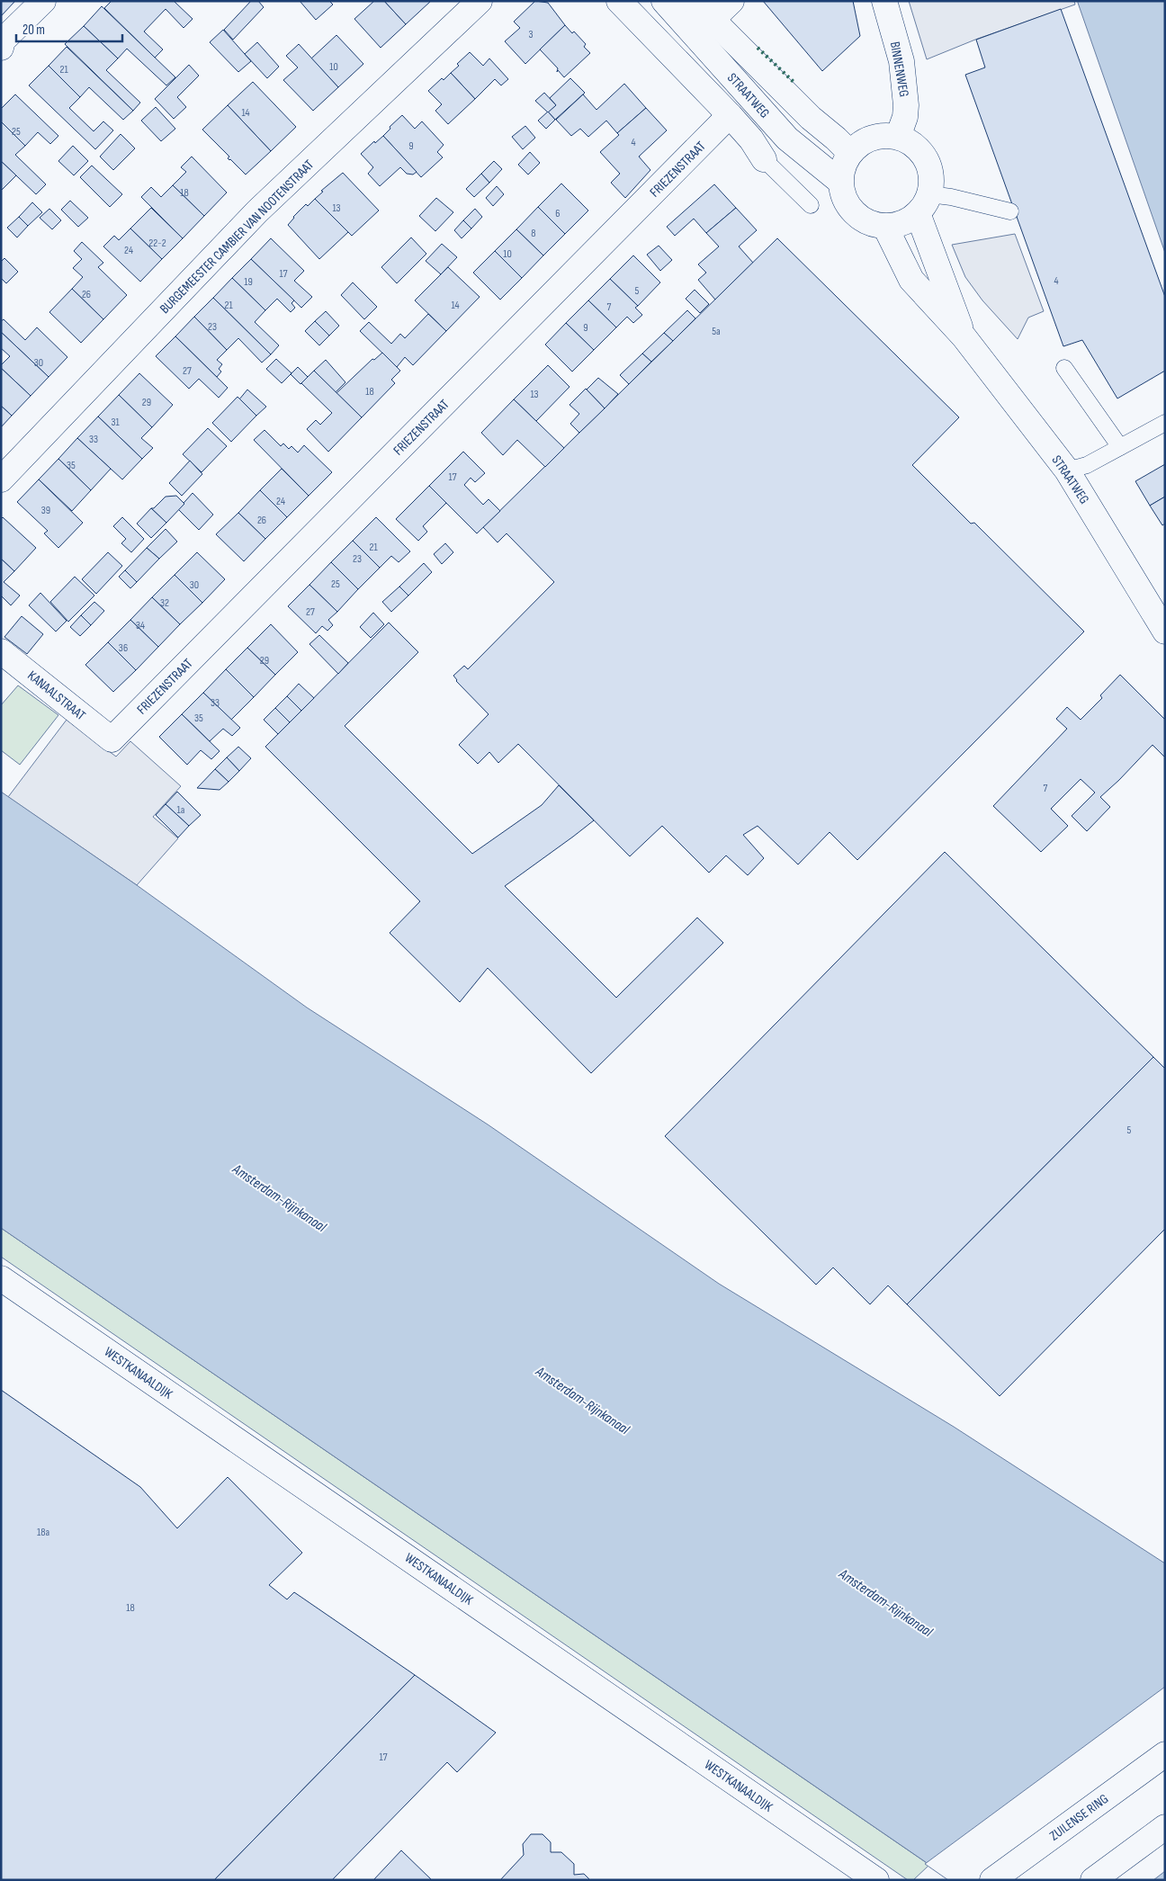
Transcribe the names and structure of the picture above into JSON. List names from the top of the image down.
{
  "streets": {
    "street": [
      "BINNENWEG",
      "STRAATWEG",
      "FRIEZENSTRAAT",
      "BURGEMEESTER CAMBIER VAN NOOTENSTRAAT",
      "KANAALSTRAAT",
      "WESTKANAALDIJK",
      "ZUILENSE RING"
    ]
  },
  "crossings": [
    ["BINNENWEG", "STRAATWEG"],
    ["FRIEZENSTRAAT", "KANAALSTRAAT"]
  ],
  "water": ["Amsterdam-Rijnkanaal"],
  "house_numbers": [
    "3",
    "10",
    "21",
    "14",
    "25",
    "4",
    "9",
    "18",
    "13",
    "6",
    "8",
    "22-2",
    "24",
    "10",
    "17",
    "4",
    "19",
    "5",
    "26",
    "21",
    "14",
    "7",
    "23",
    "9",
    "5a",
    "30",
    "27",
    "18",
    "13",
    "29",
    "31",
    "33",
    "35",
    "17",
    "24",
    "39",
    "26",
    "21",
    "23",
    "25",
    "30",
    "32",
    "27",
    "34",
    "36",
    "29",
    "33",
    "35",
    "7",
    "1a",
    "5",
    "18a",
    "18",
    "17"
  ],
  "scale_bar": "20 m"
}
